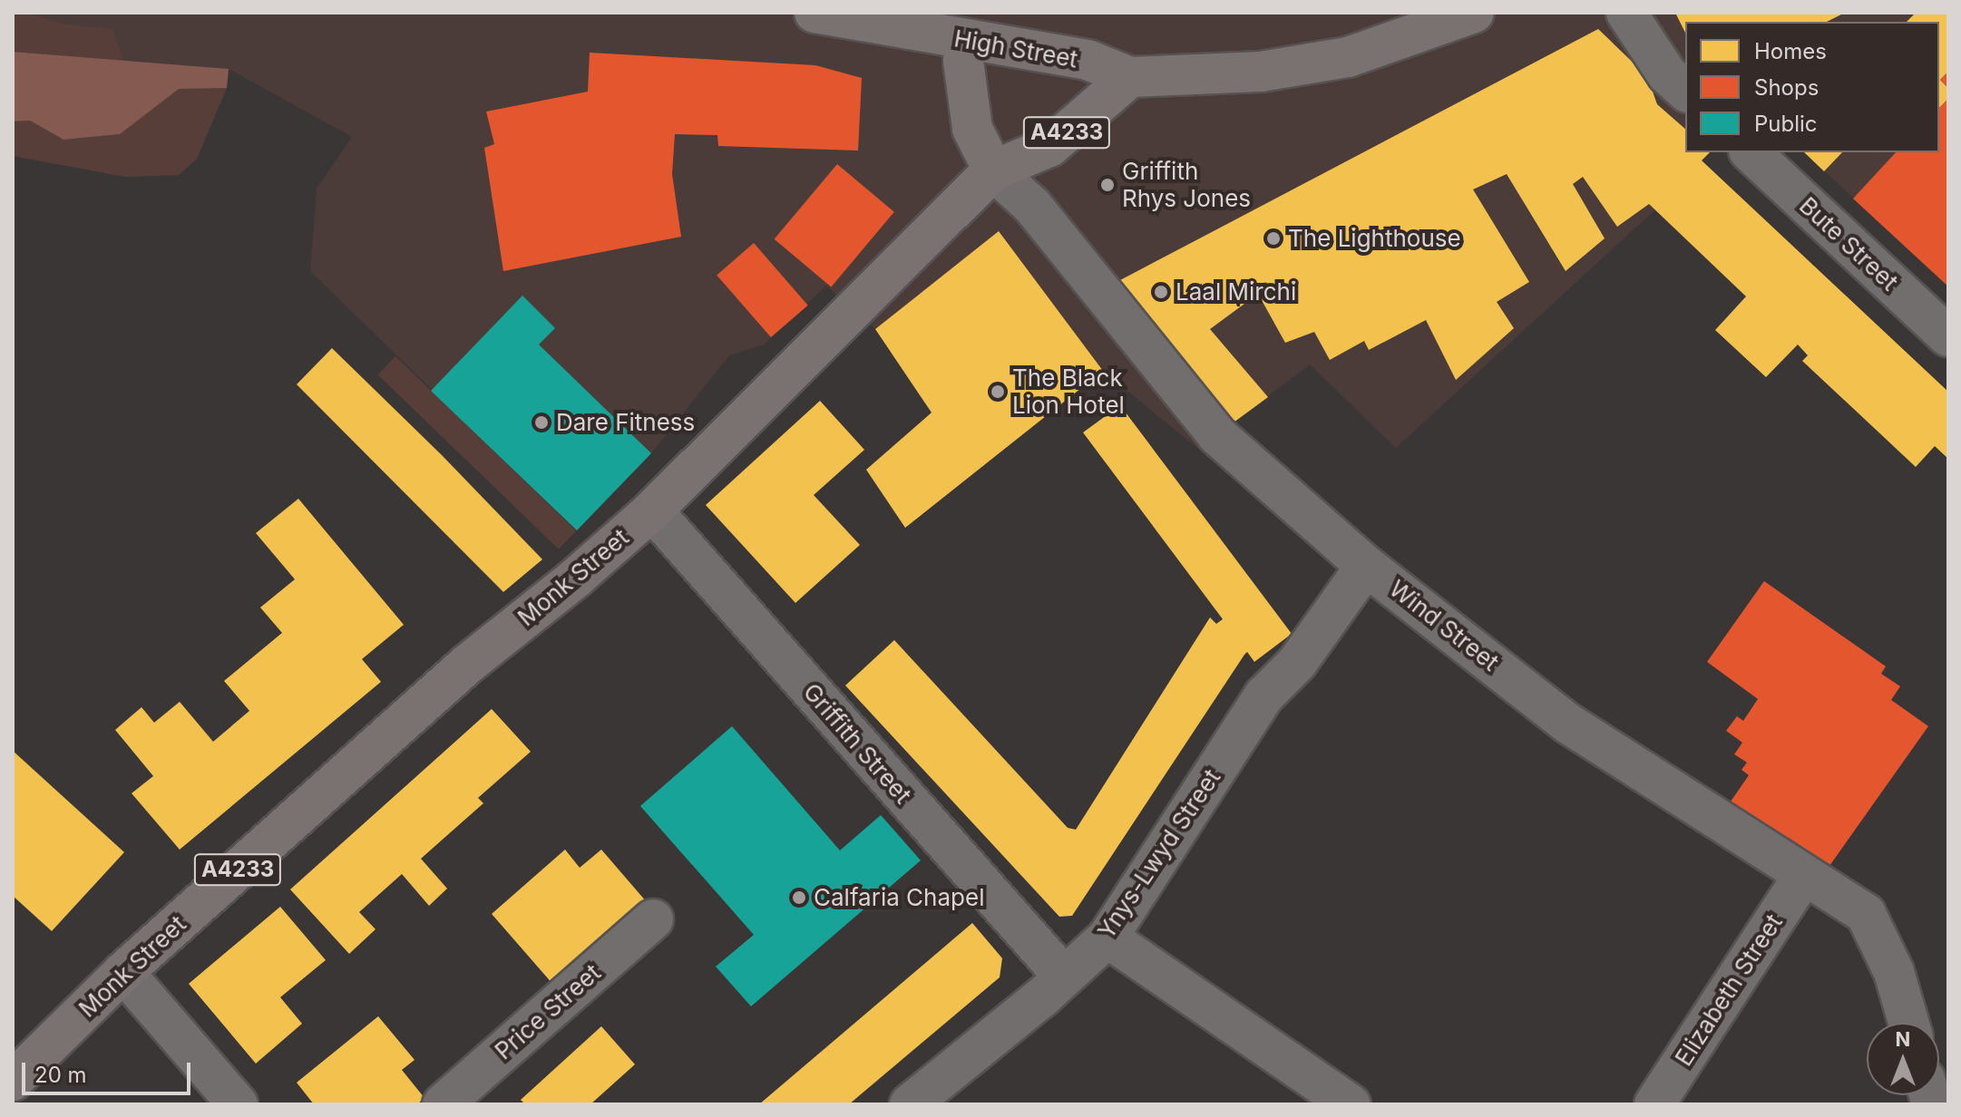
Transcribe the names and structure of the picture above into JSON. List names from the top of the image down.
{
  "streets": {
    "main road": ["High Street", "A4233", "Monk Street"],
    "street": [
      "Bute Street",
      "Wind Street",
      "Griffith Street",
      "Ynys-Lwyd Street",
      "Elizabeth Street",
      "Price Street"
    ]
  },
  "crossings": [
    ["High Street", "A4233"],
    ["High Street", "Monk Street"],
    ["A4233", "Monk Street"],
    ["A4233", "Wind Street"],
    ["Monk Street", "Wind Street"],
    ["Monk Street", "Griffith Street"],
    ["Wind Street", "Ynys-Lwyd Street"],
    ["Wind Street", "Elizabeth Street"],
    ["Griffith Street", "Ynys-Lwyd Street"]
  ],
  "places": [
    "Griffith Rhys Jones",
    "The Lighthouse",
    "Laal Mirchi",
    "The Black Lion Hotel",
    "Dare Fitness",
    "Calfaria Chapel"
  ],
  "legend": ["Homes", "Shops", "Public"],
  "scale_bar": "20 m",
  "north": "top"
}
